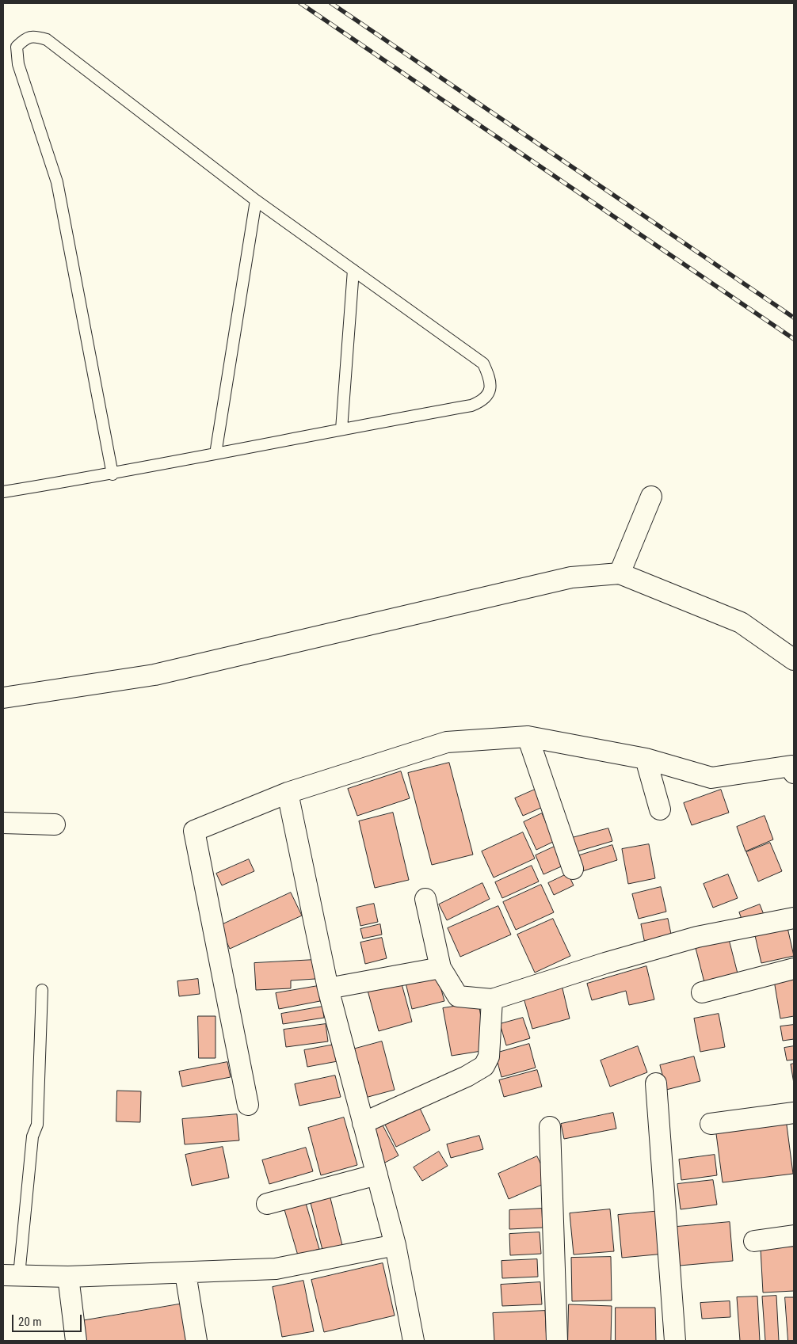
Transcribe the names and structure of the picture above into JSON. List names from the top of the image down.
{
  "scale_bar": "20 m"
}
